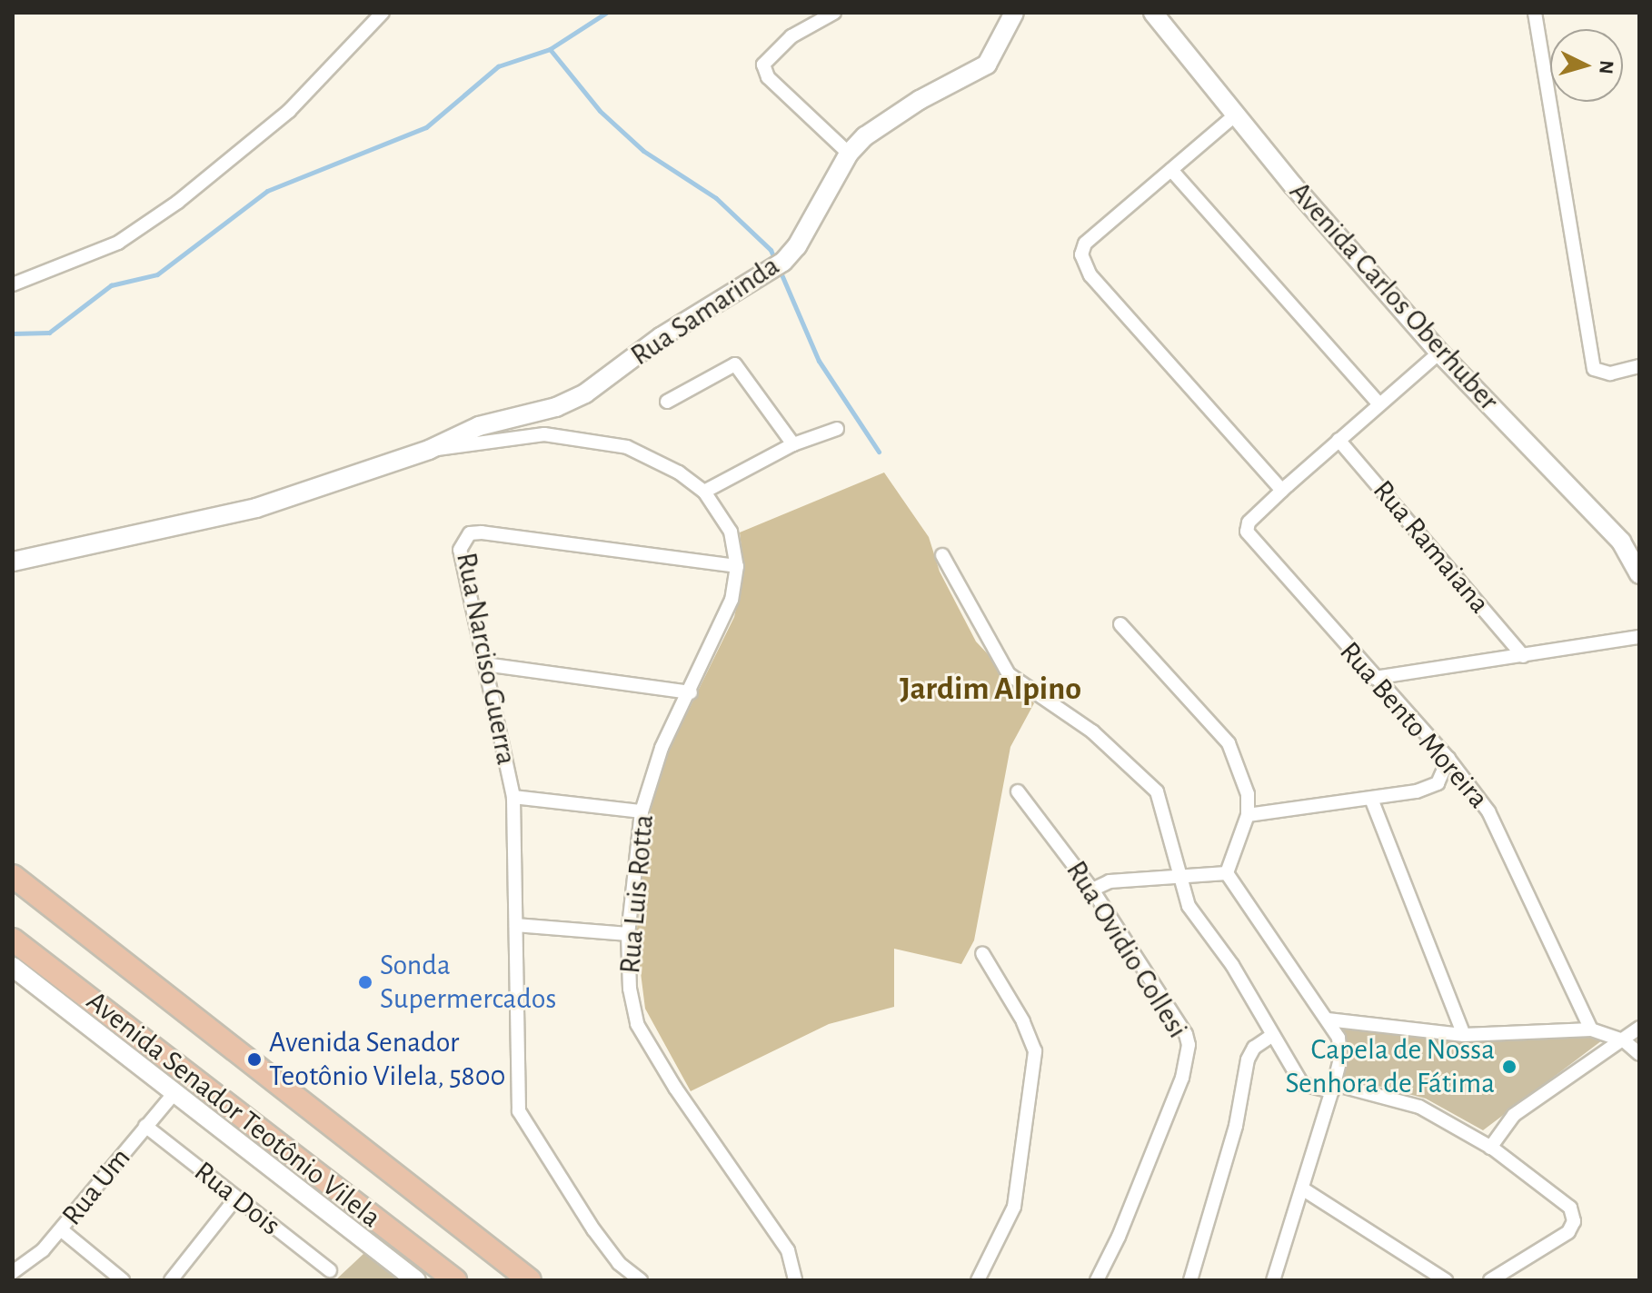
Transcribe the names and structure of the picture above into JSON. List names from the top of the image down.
{
  "streets": {
    "main road": ["Avenida Carlos Oberhuber", "Rua Samarinda", "Avenida Senador Teotônio Vilela"],
    "street": [
      "Rua Ramaiana",
      "Rua Narciso Guerra",
      "Rua Bento Moreira",
      "Rua Luis Rotta",
      "Rua Ovidio Collesi",
      "Rua Um",
      "Rua Dois"
    ]
  },
  "crossings": [
    ["Avenida Carlos Oberhuber", "Rua Bento Moreira"],
    ["Rua Ramaiana", "Rua Bento Moreira"],
    ["Rua Narciso Guerra", "Rua Luis Rotta"],
    ["Avenida Senador Teotônio Vilela", "Rua Um"],
    ["Rua Um", "Rua Dois"]
  ],
  "districts": ["Jardim Alpino"],
  "places": ["Sonda Supermercados", "Avenida Senador Teotônio Vilela, 5800", "Capela de Nossa Senhora de Fátima"],
  "north": "right"
}
